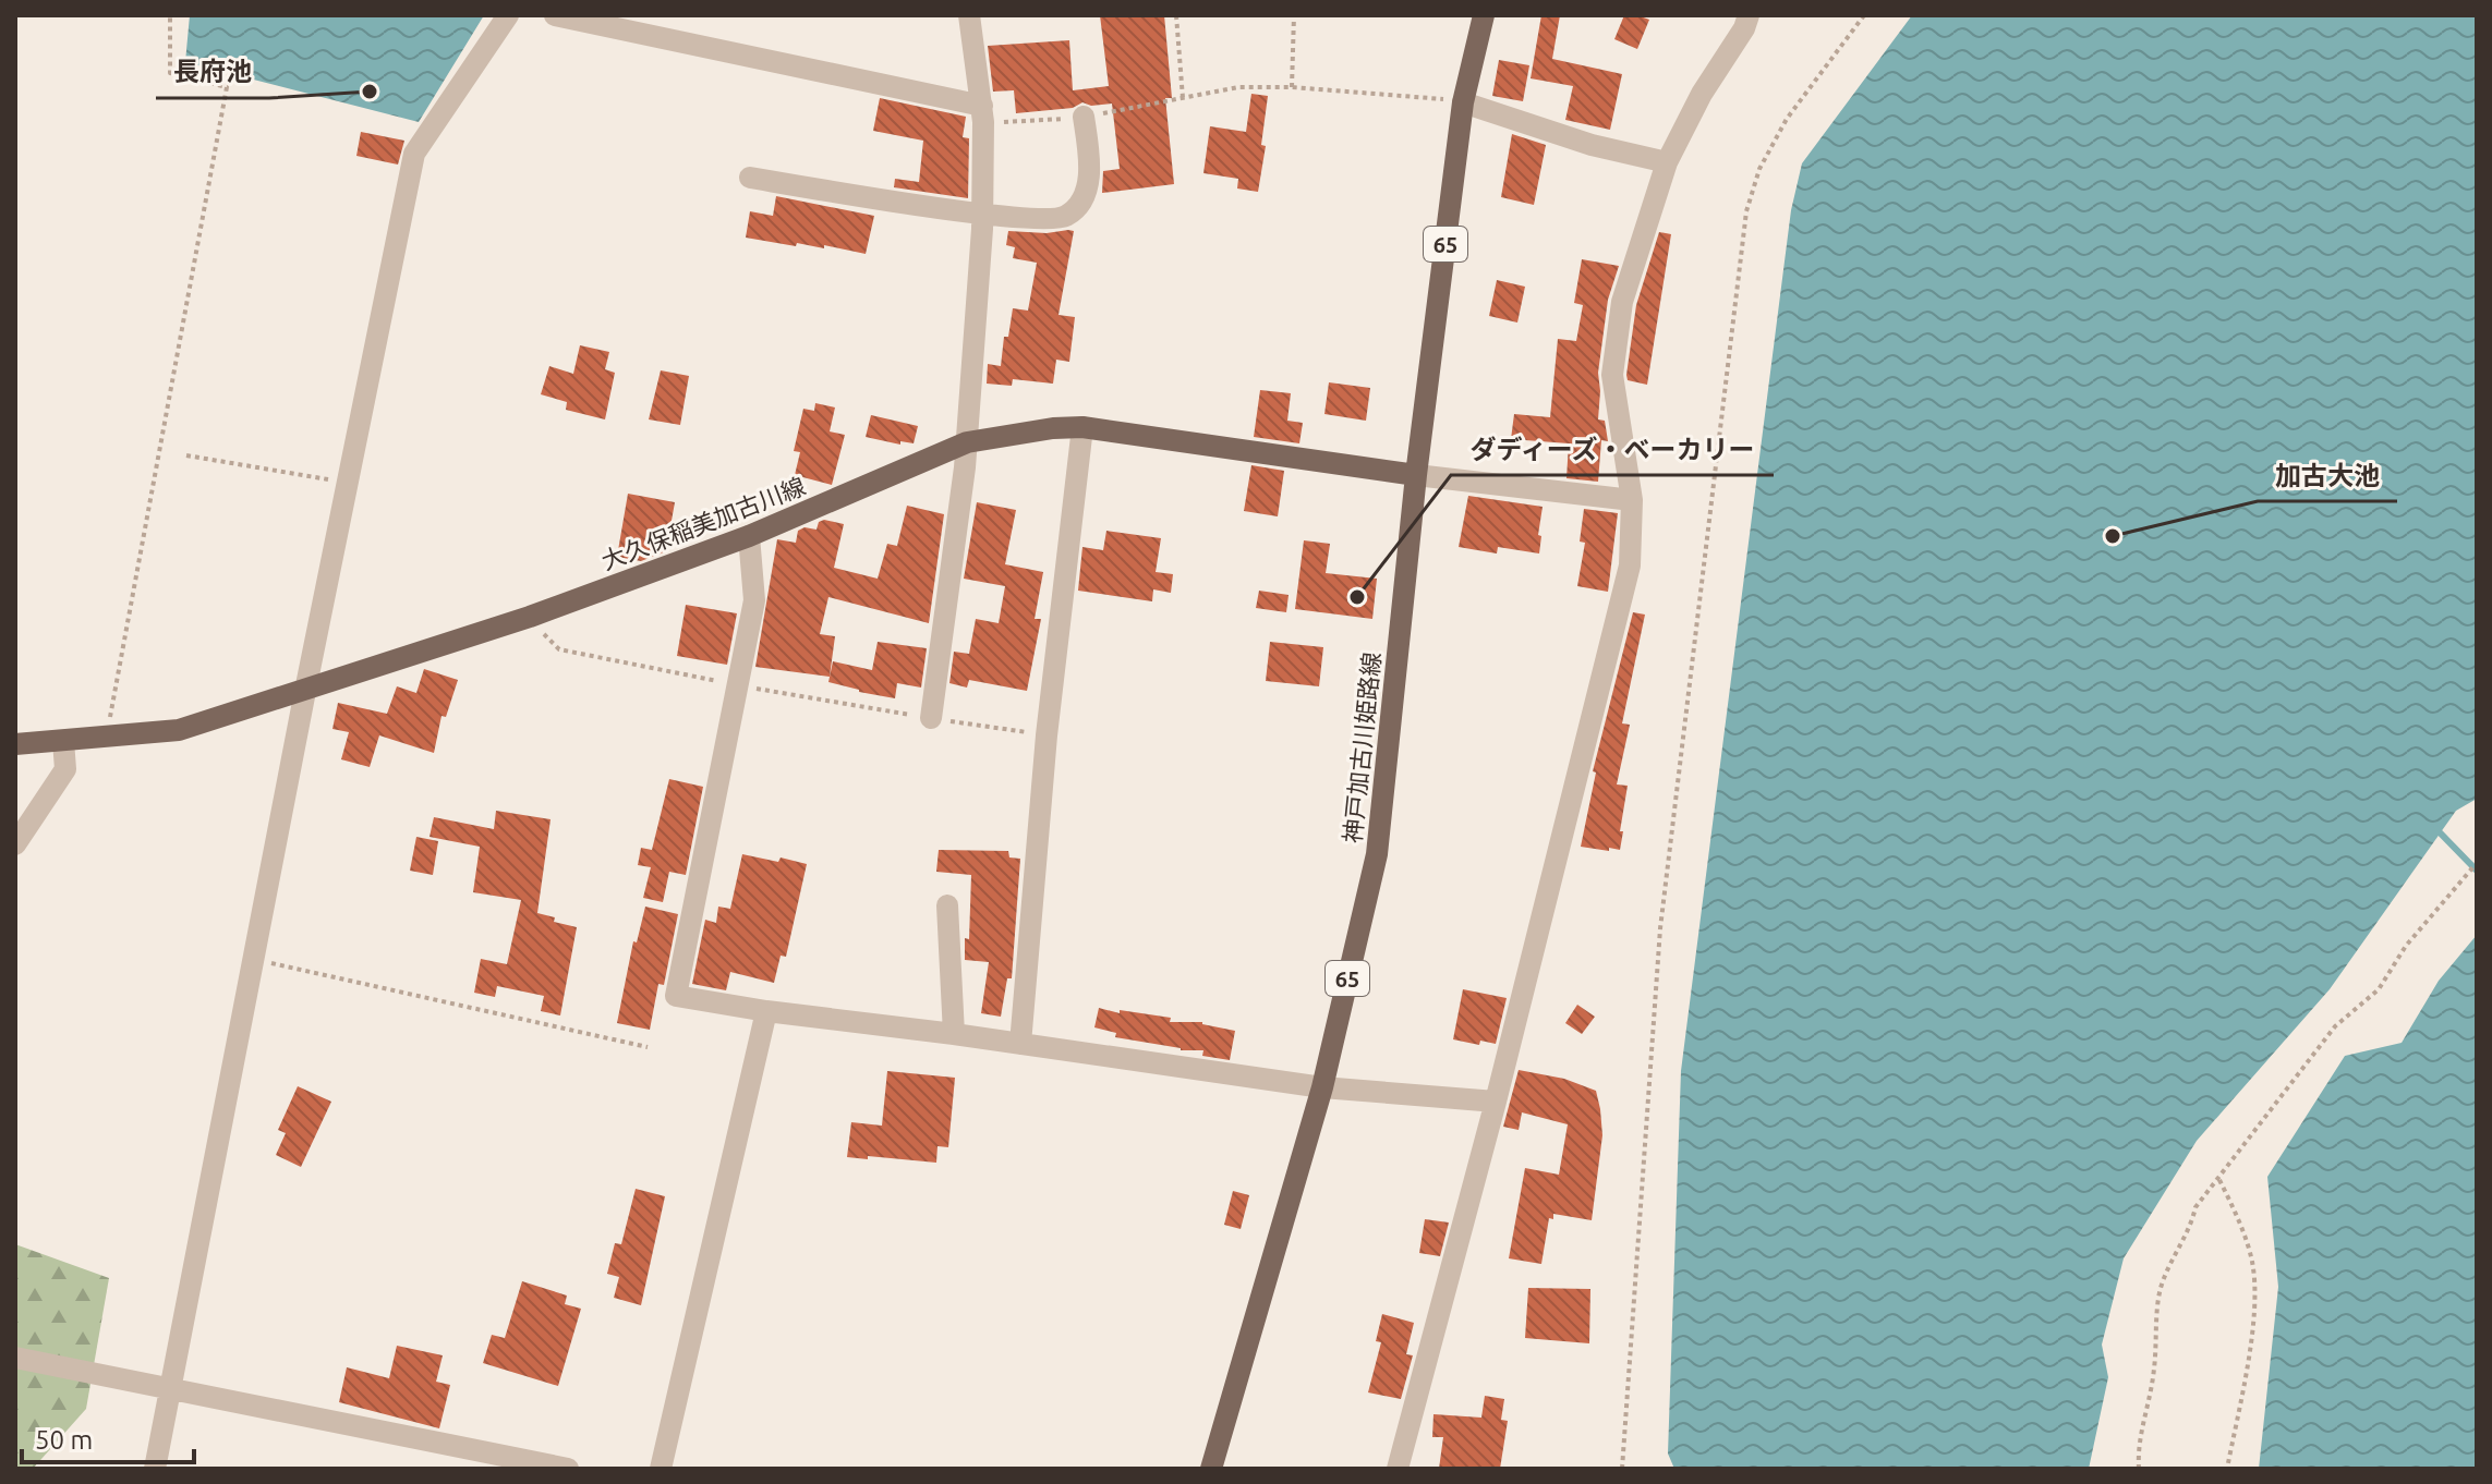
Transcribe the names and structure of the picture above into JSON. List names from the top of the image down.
{
  "streets": {
    "main road": ["65", "大久保稲美加古川線", "神戸加古川姫路線"]
  },
  "crossings": [
    ["大久保稲美加古川線", "神戸加古川姫路線"]
  ],
  "places": ["長府池", "加古大池", "ダディーズ・ベーカリー"],
  "scale_bar": "50 m"
}
